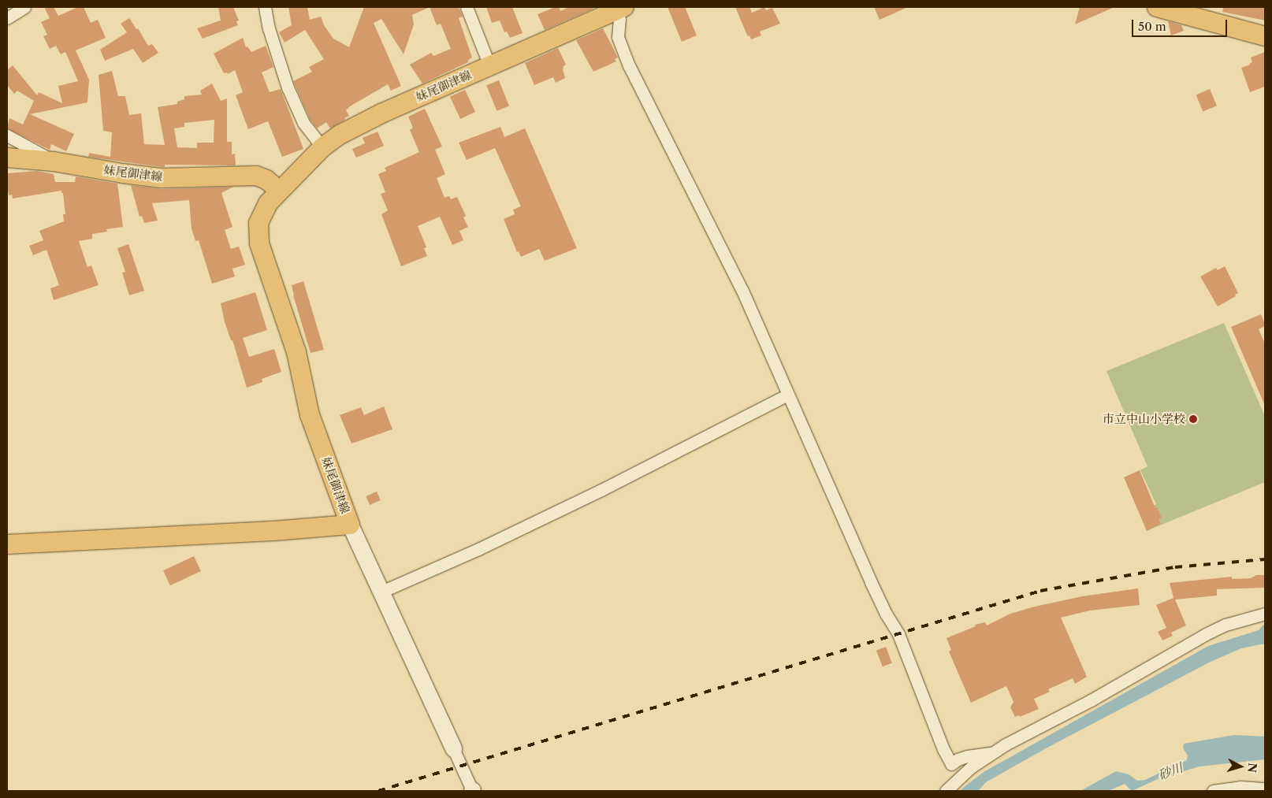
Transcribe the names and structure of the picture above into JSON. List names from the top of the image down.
{
  "streets": {
    "main road": ["妹尾御津線"]
  },
  "water": ["砂川"],
  "places": ["市立中山小学校"],
  "scale_bar": "50 m",
  "north": "right"
}
